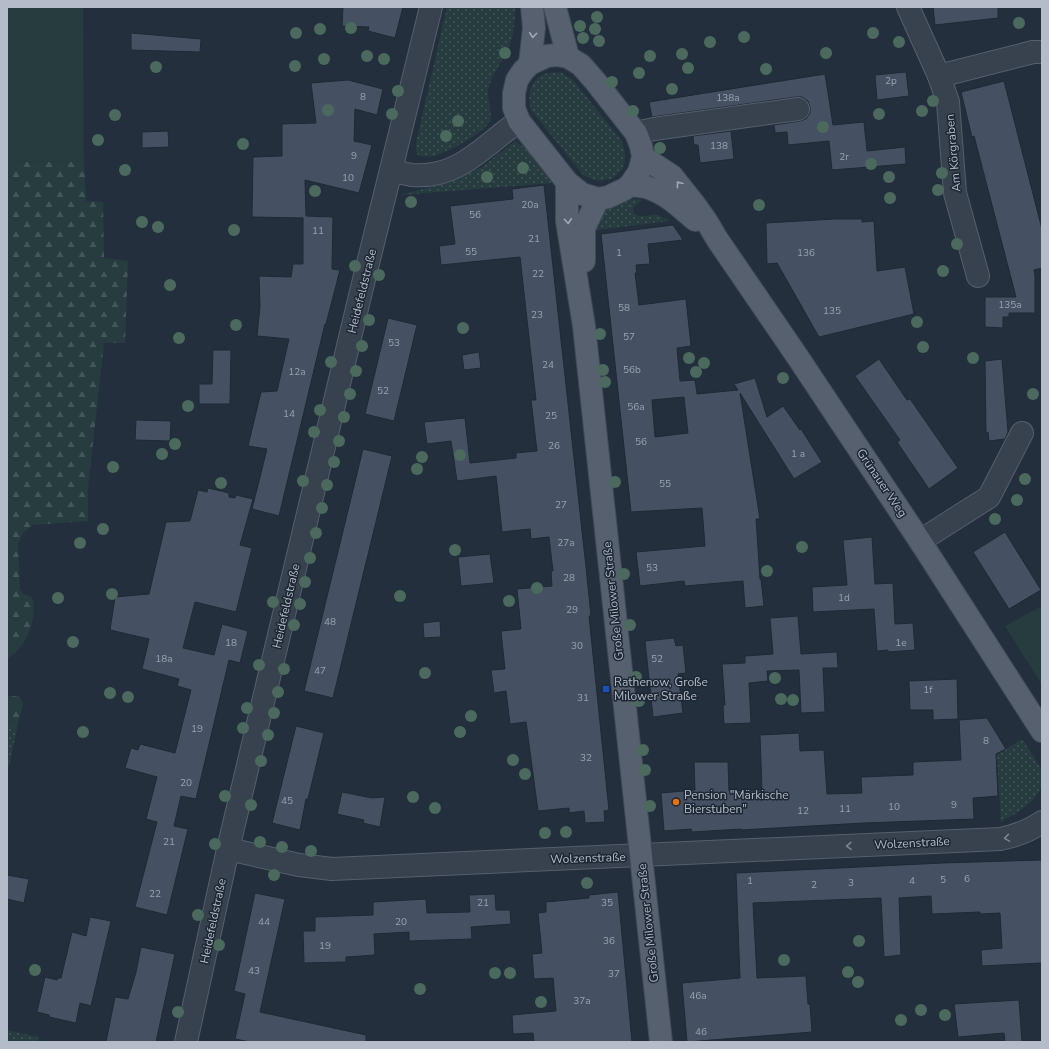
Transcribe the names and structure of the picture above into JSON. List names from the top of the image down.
{
  "streets": {
    "main road": ["Grünauer Weg", "Große Milower Straße"],
    "street": ["Am Körgraben", "Heidefeldstraße", "Wolzenstraße"]
  },
  "crossings": [
    ["Heidefeldstraße", "Wolzenstraße"],
    ["Grünauer Weg", "Große Milower Straße"],
    ["Große Milower Straße", "Wolzenstraße"]
  ],
  "one_way": ["Wolzenstraße"],
  "places": {
    "transit": ["Rathenow, Große Milower Straße"],
    "other": ["Pension \"Märkische Bierstuben\""]
  },
  "house_numbers": [
    "2p",
    "8",
    "138a",
    "138",
    "9",
    "2r",
    "10",
    "20a",
    "56",
    "11",
    "21",
    "55",
    "1",
    "136",
    "22",
    "135a",
    "58",
    "135",
    "23",
    "57",
    "53",
    "24",
    "56b",
    "12a",
    "52",
    "56a",
    "14",
    "25",
    "56",
    "26",
    "1 a",
    "55",
    "27",
    "27a",
    "53",
    "28",
    "1d",
    "29",
    "48",
    "18",
    "1e",
    "30",
    "18a",
    "52",
    "47",
    "1f",
    "31",
    "19",
    "8",
    "32",
    "20",
    "45",
    "9",
    "10",
    "11",
    "12",
    "21",
    "6",
    "5",
    "1",
    "4",
    "3",
    "2",
    "22",
    "21",
    "35",
    "44",
    "20",
    "36",
    "19",
    "43",
    "37",
    "46a",
    "37a",
    "46"
  ]
}
